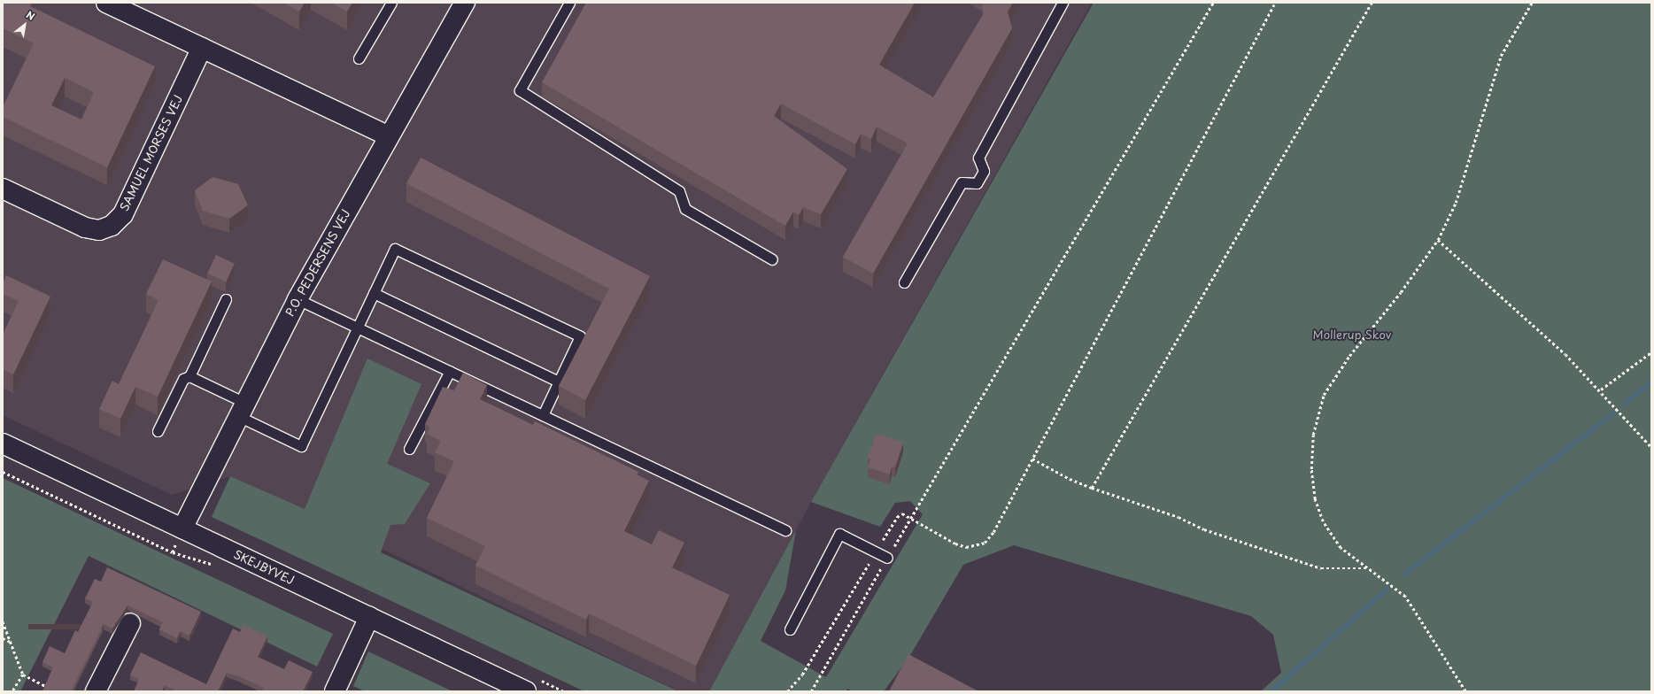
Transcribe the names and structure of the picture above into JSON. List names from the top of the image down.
{
  "streets": {
    "street": ["SAMUEL MORSES VEJ", "P.O. PEDERSENS VEJ", "SKEJBYVEJ"]
  },
  "crossings": [
    ["P.O. PEDERSENS VEJ", "SKEJBYVEJ"]
  ],
  "parks": ["Mollerup Skov"],
  "north": "top right"
}
